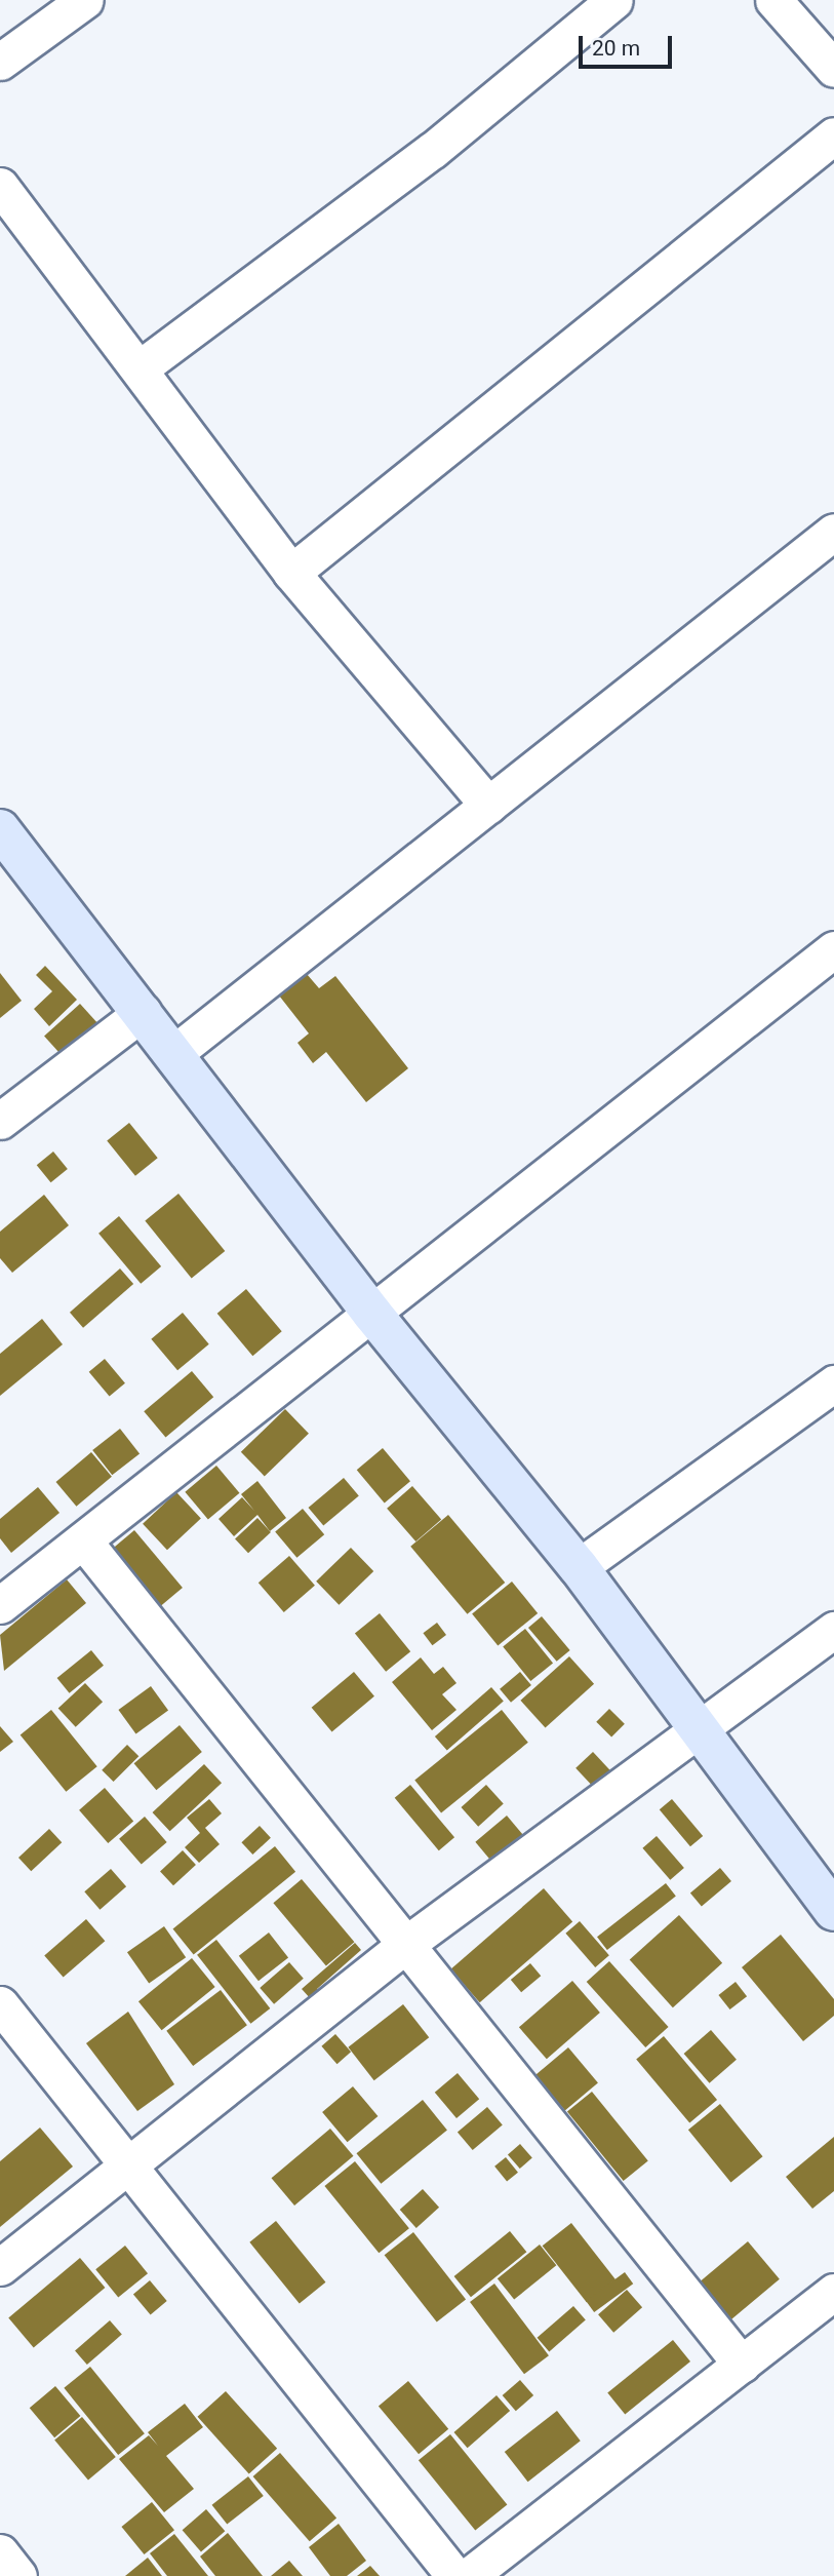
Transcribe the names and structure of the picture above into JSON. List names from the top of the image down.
{
  "scale_bar": "20 m"
}
